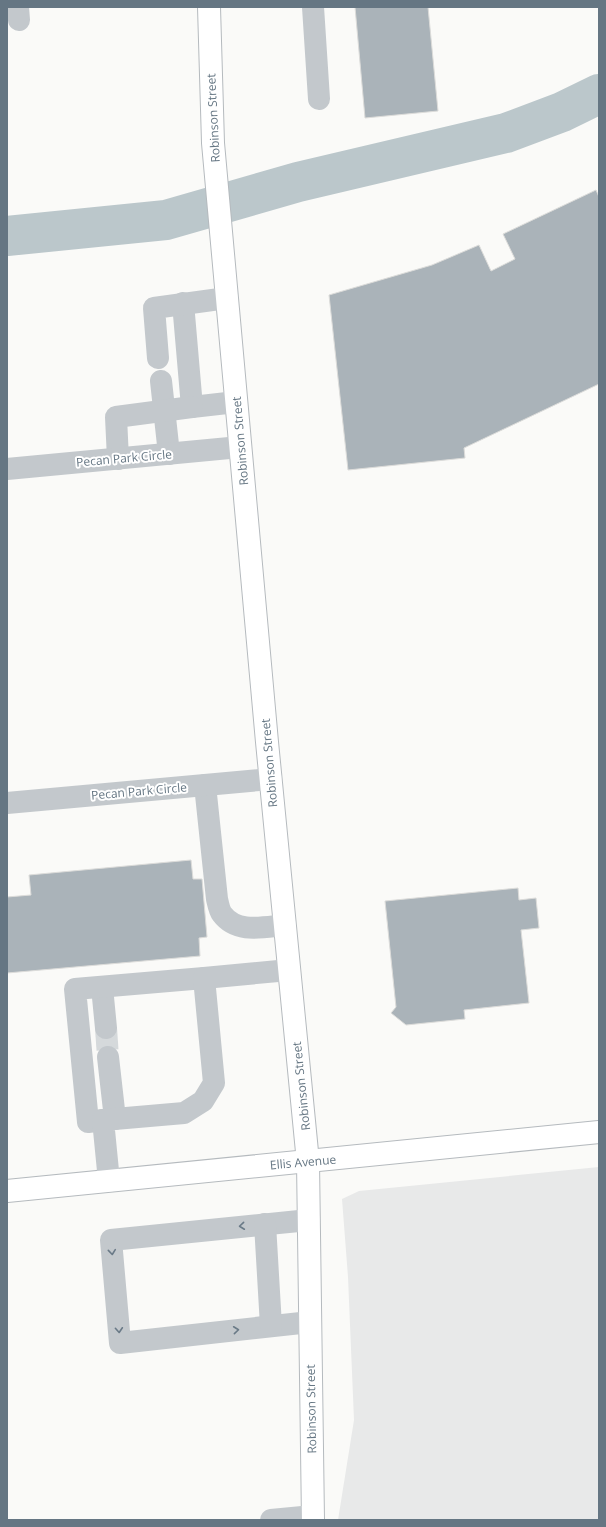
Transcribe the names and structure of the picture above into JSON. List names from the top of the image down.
{
  "streets": {
    "main road": ["Robinson Street", "Ellis Avenue"],
    "street": ["Pecan Park Circle"]
  },
  "crossings": [
    ["Robinson Street", "Pecan Park Circle"],
    ["Robinson Street", "Ellis Avenue"]
  ]
}
